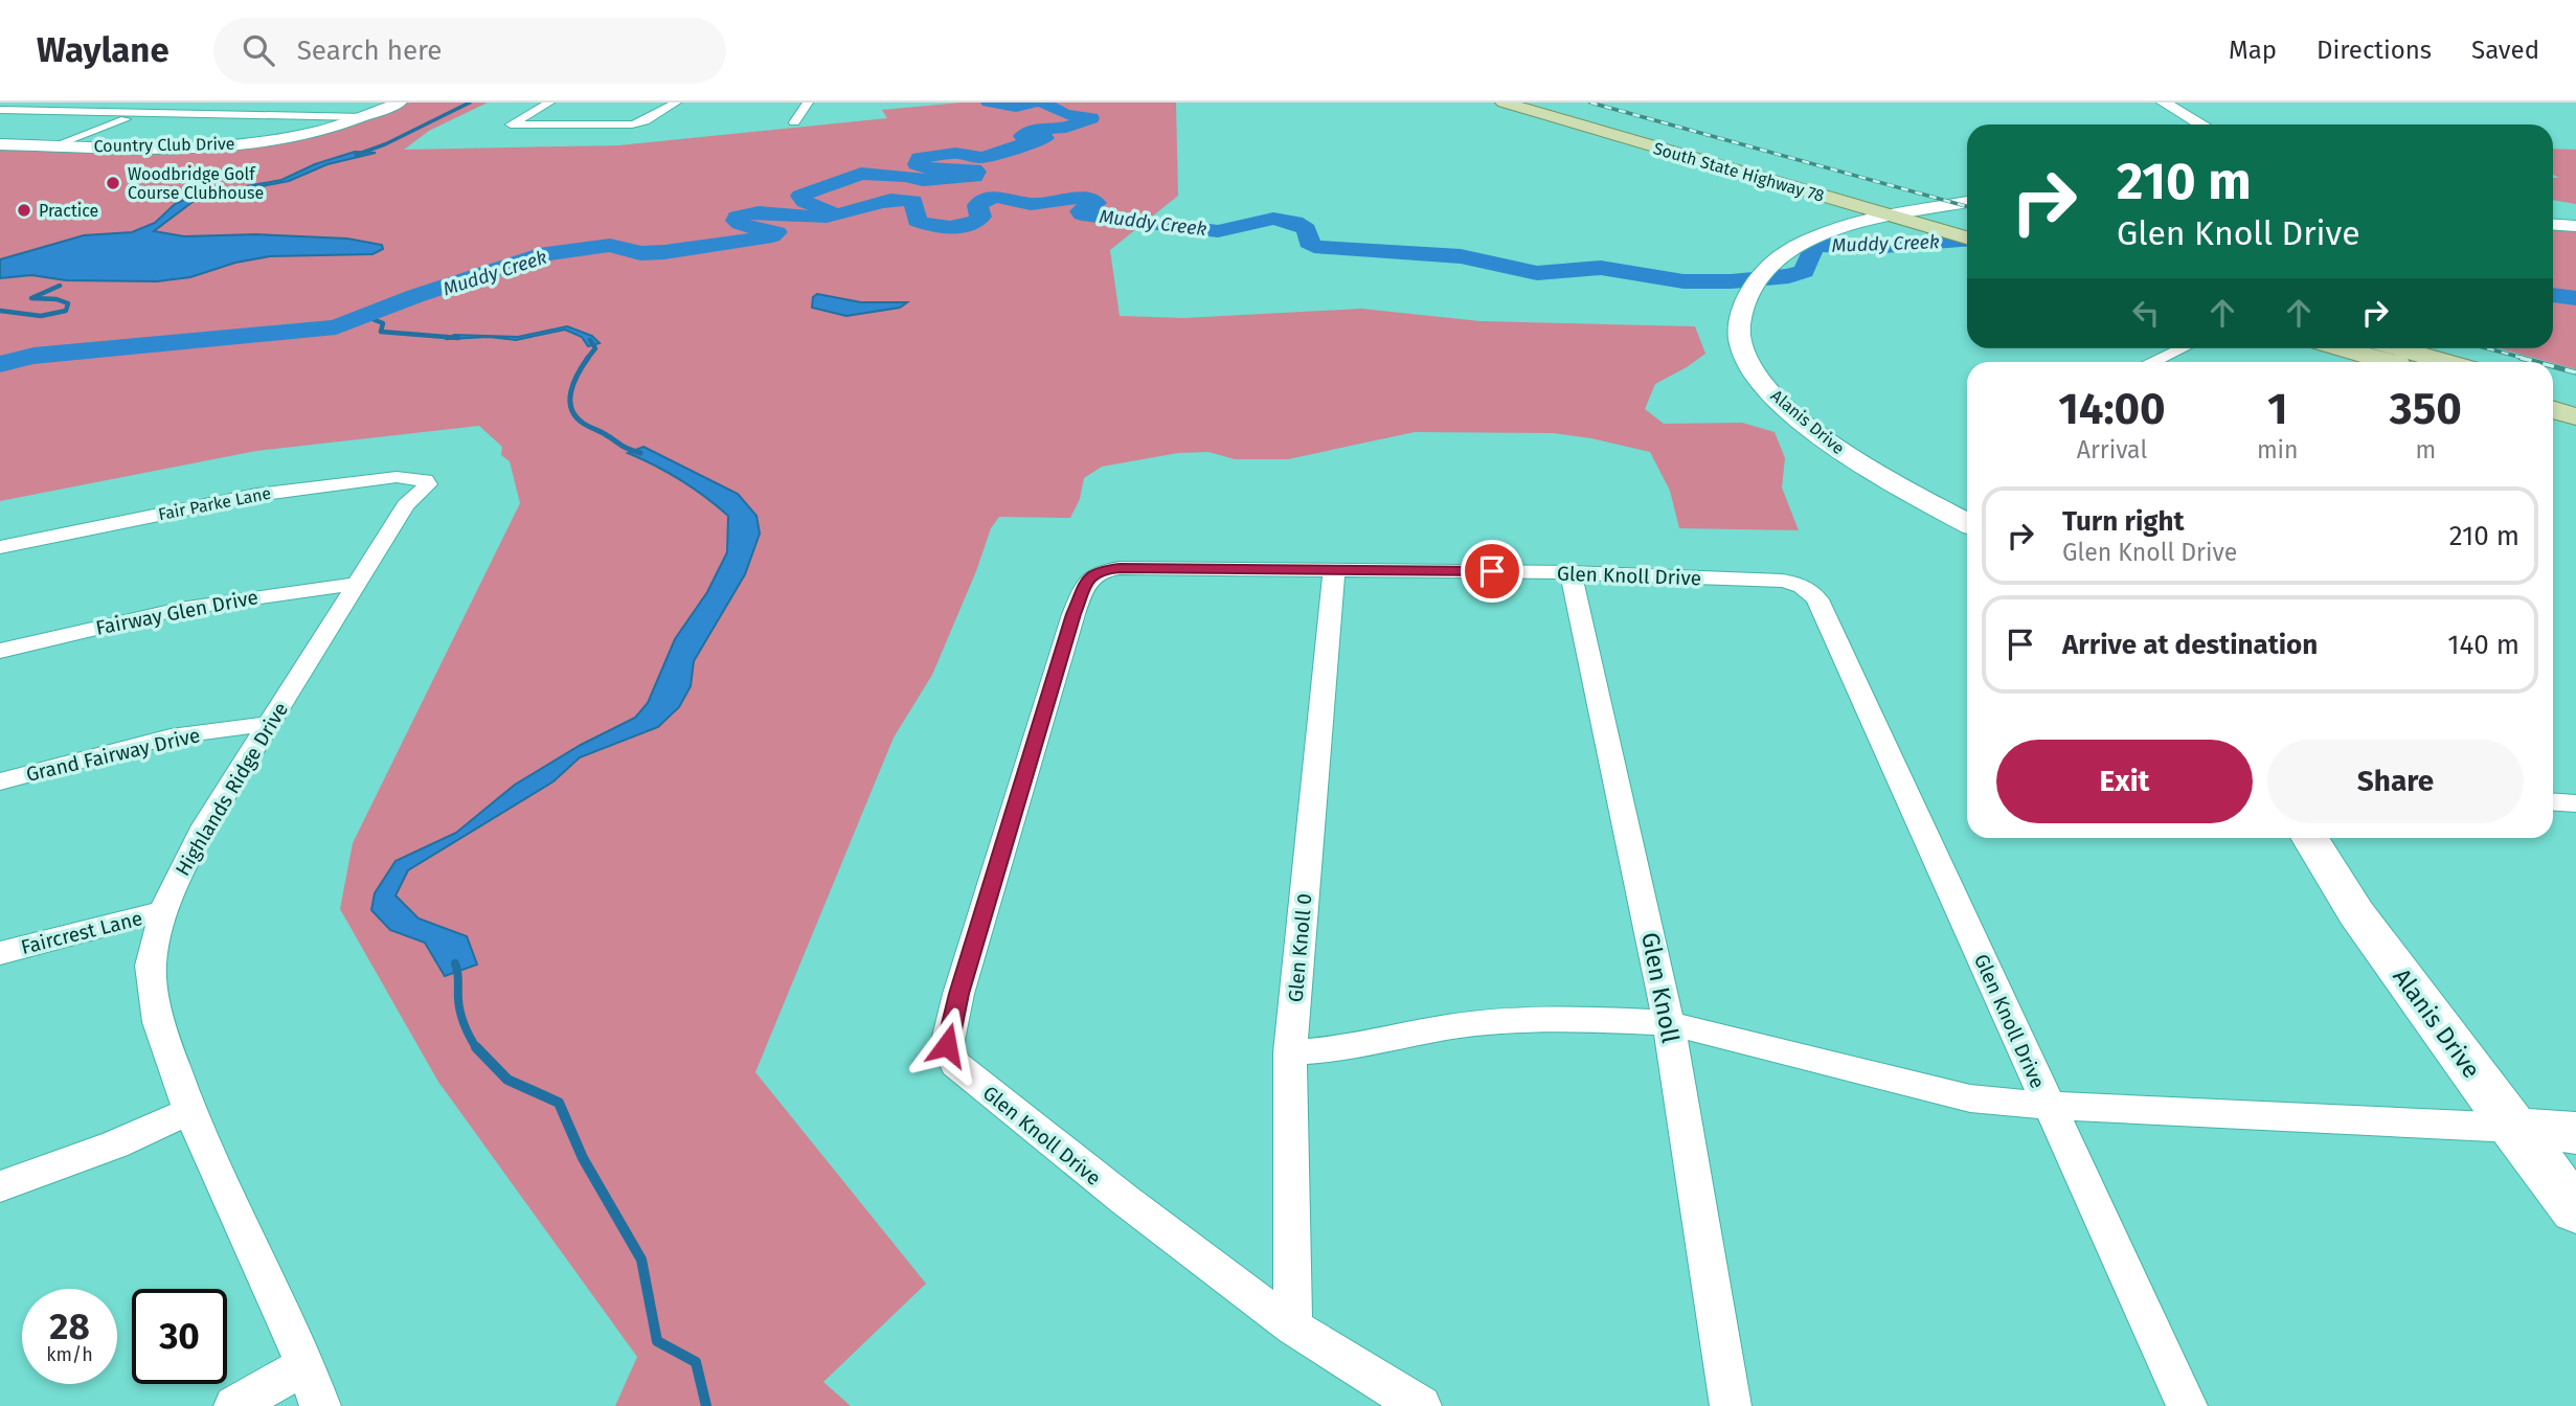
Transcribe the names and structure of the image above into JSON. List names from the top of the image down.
{
  "streets": {
    "main road": ["Country Club Drive", "South State Highway 78", "Alanis Drive"],
    "street": [
      "Fair Parke Lane",
      "Glen Knoll Drive",
      "Fairway Glen Drive",
      "Grand Fairway Drive",
      "Highlands Ridge Drive",
      "Faircrest Lane",
      "Glen Knoll 0",
      "Glen Knoll"
    ]
  },
  "crossings": [
    ["South State Highway 78", "Alanis Drive"],
    ["Alanis Drive", "Glen Knoll Drive"],
    ["Fair Parke Lane", "Highlands Ridge Drive"],
    ["Glen Knoll Drive", "Glen Knoll 0"],
    ["Glen Knoll Drive", "Glen Knoll"],
    ["Fairway Glen Drive", "Highlands Ridge Drive"],
    ["Grand Fairway Drive", "Highlands Ridge Drive"],
    ["Highlands Ridge Drive", "Faircrest Lane"]
  ],
  "water": ["Muddy Creek"],
  "places": ["Woodbridge Golf Course Clubhouse", "Practice"],
  "page": {
    "header": "Waylane",
    "search": "Search here",
    "nav": ["Map", "Directions", "Saved"],
    "turn": ["210 m", "Glen Knoll Drive"],
    "eta": [
      "14:00",
      "Arrival",
      "1",
      "min",
      "350",
      "m"
    ],
    "list": [
      {
        "name": "Turn right",
        "note": "Glen Knoll Drive",
        "value": "210 m"
      },
      {
        "name": "Arrive at destination",
        "value": "140 m"
      }
    ],
    "buttons": ["Exit", "Share"],
    "speed": "28 km/h",
    "limit": "30"
  }
}
